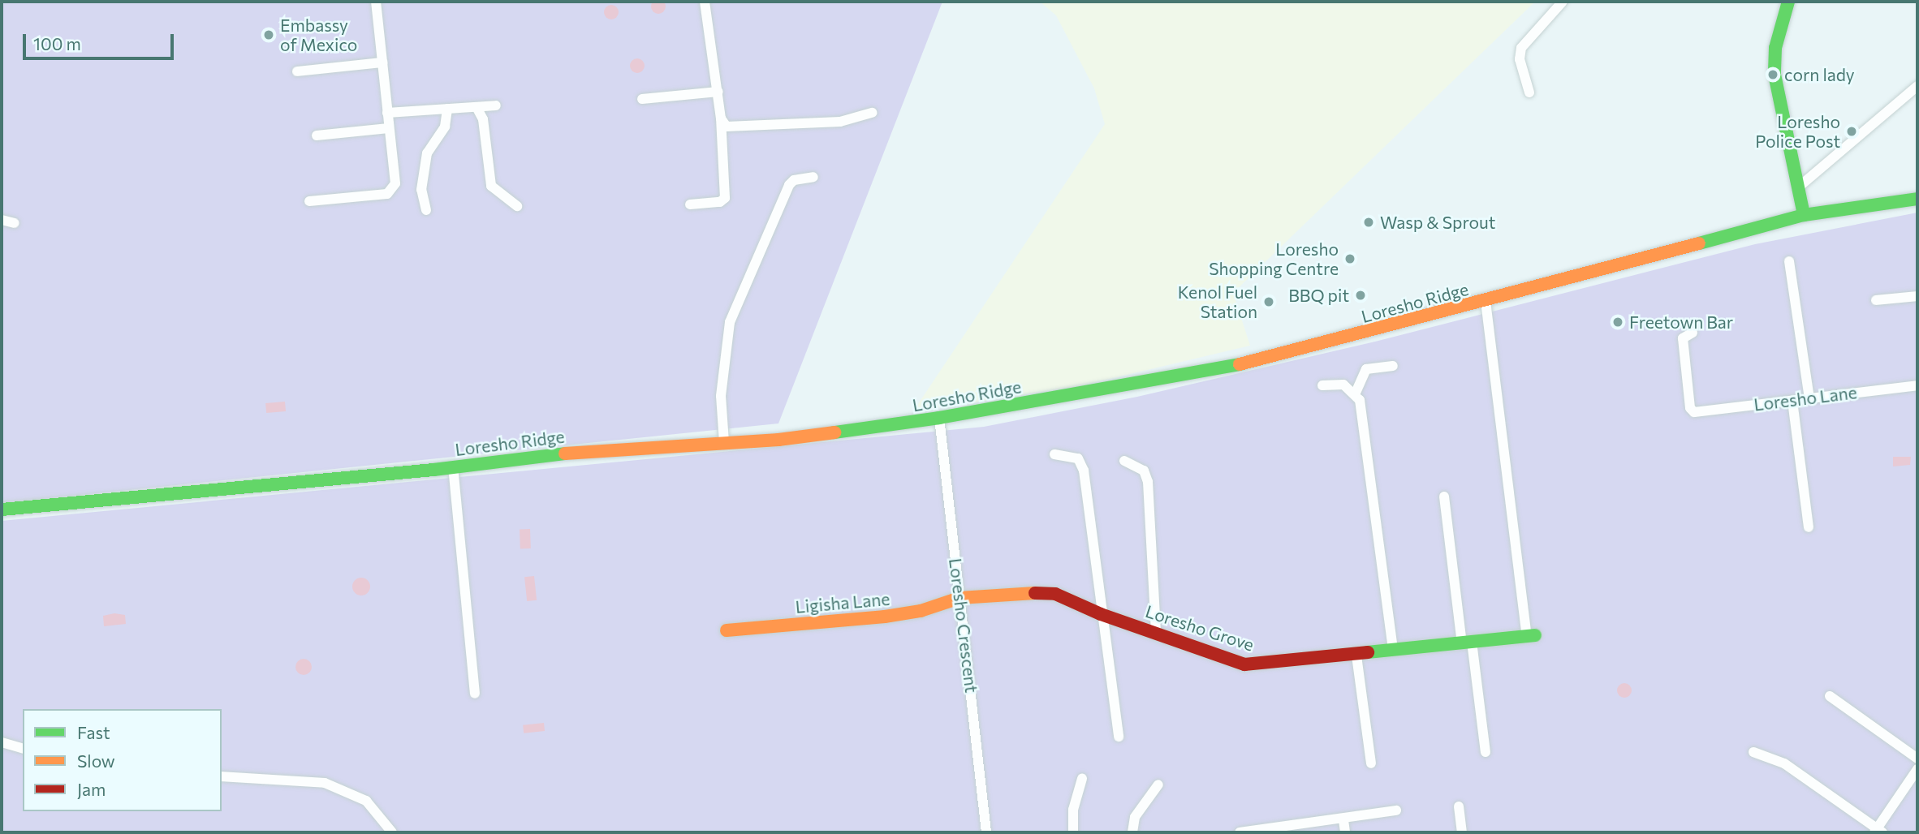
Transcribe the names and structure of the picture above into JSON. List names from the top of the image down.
{
  "streets": {
    "main road": ["Loresho Ridge", "Ligisha Lane", "Loresho Grove"],
    "street": ["Loresho Lane", "Loresho Crescent"]
  },
  "crossings": [
    ["Loresho Ridge", "Loresho Crescent"],
    ["Ligisha Lane", "Loresho Crescent"],
    ["Ligisha Lane", "Loresho Grove"],
    ["Loresho Crescent", "Loresho Grove"]
  ],
  "places": [
    "Embassy of Mexico",
    "corn lady",
    "Loresho Police Post",
    "Wasp & Sprout",
    "Loresho Shopping Centre",
    "BBQ pit",
    "Kenol Fuel Station",
    "Freetown Bar"
  ],
  "legend": ["Fast", "Slow", "Jam"],
  "scale_bar": "100 m"
}
